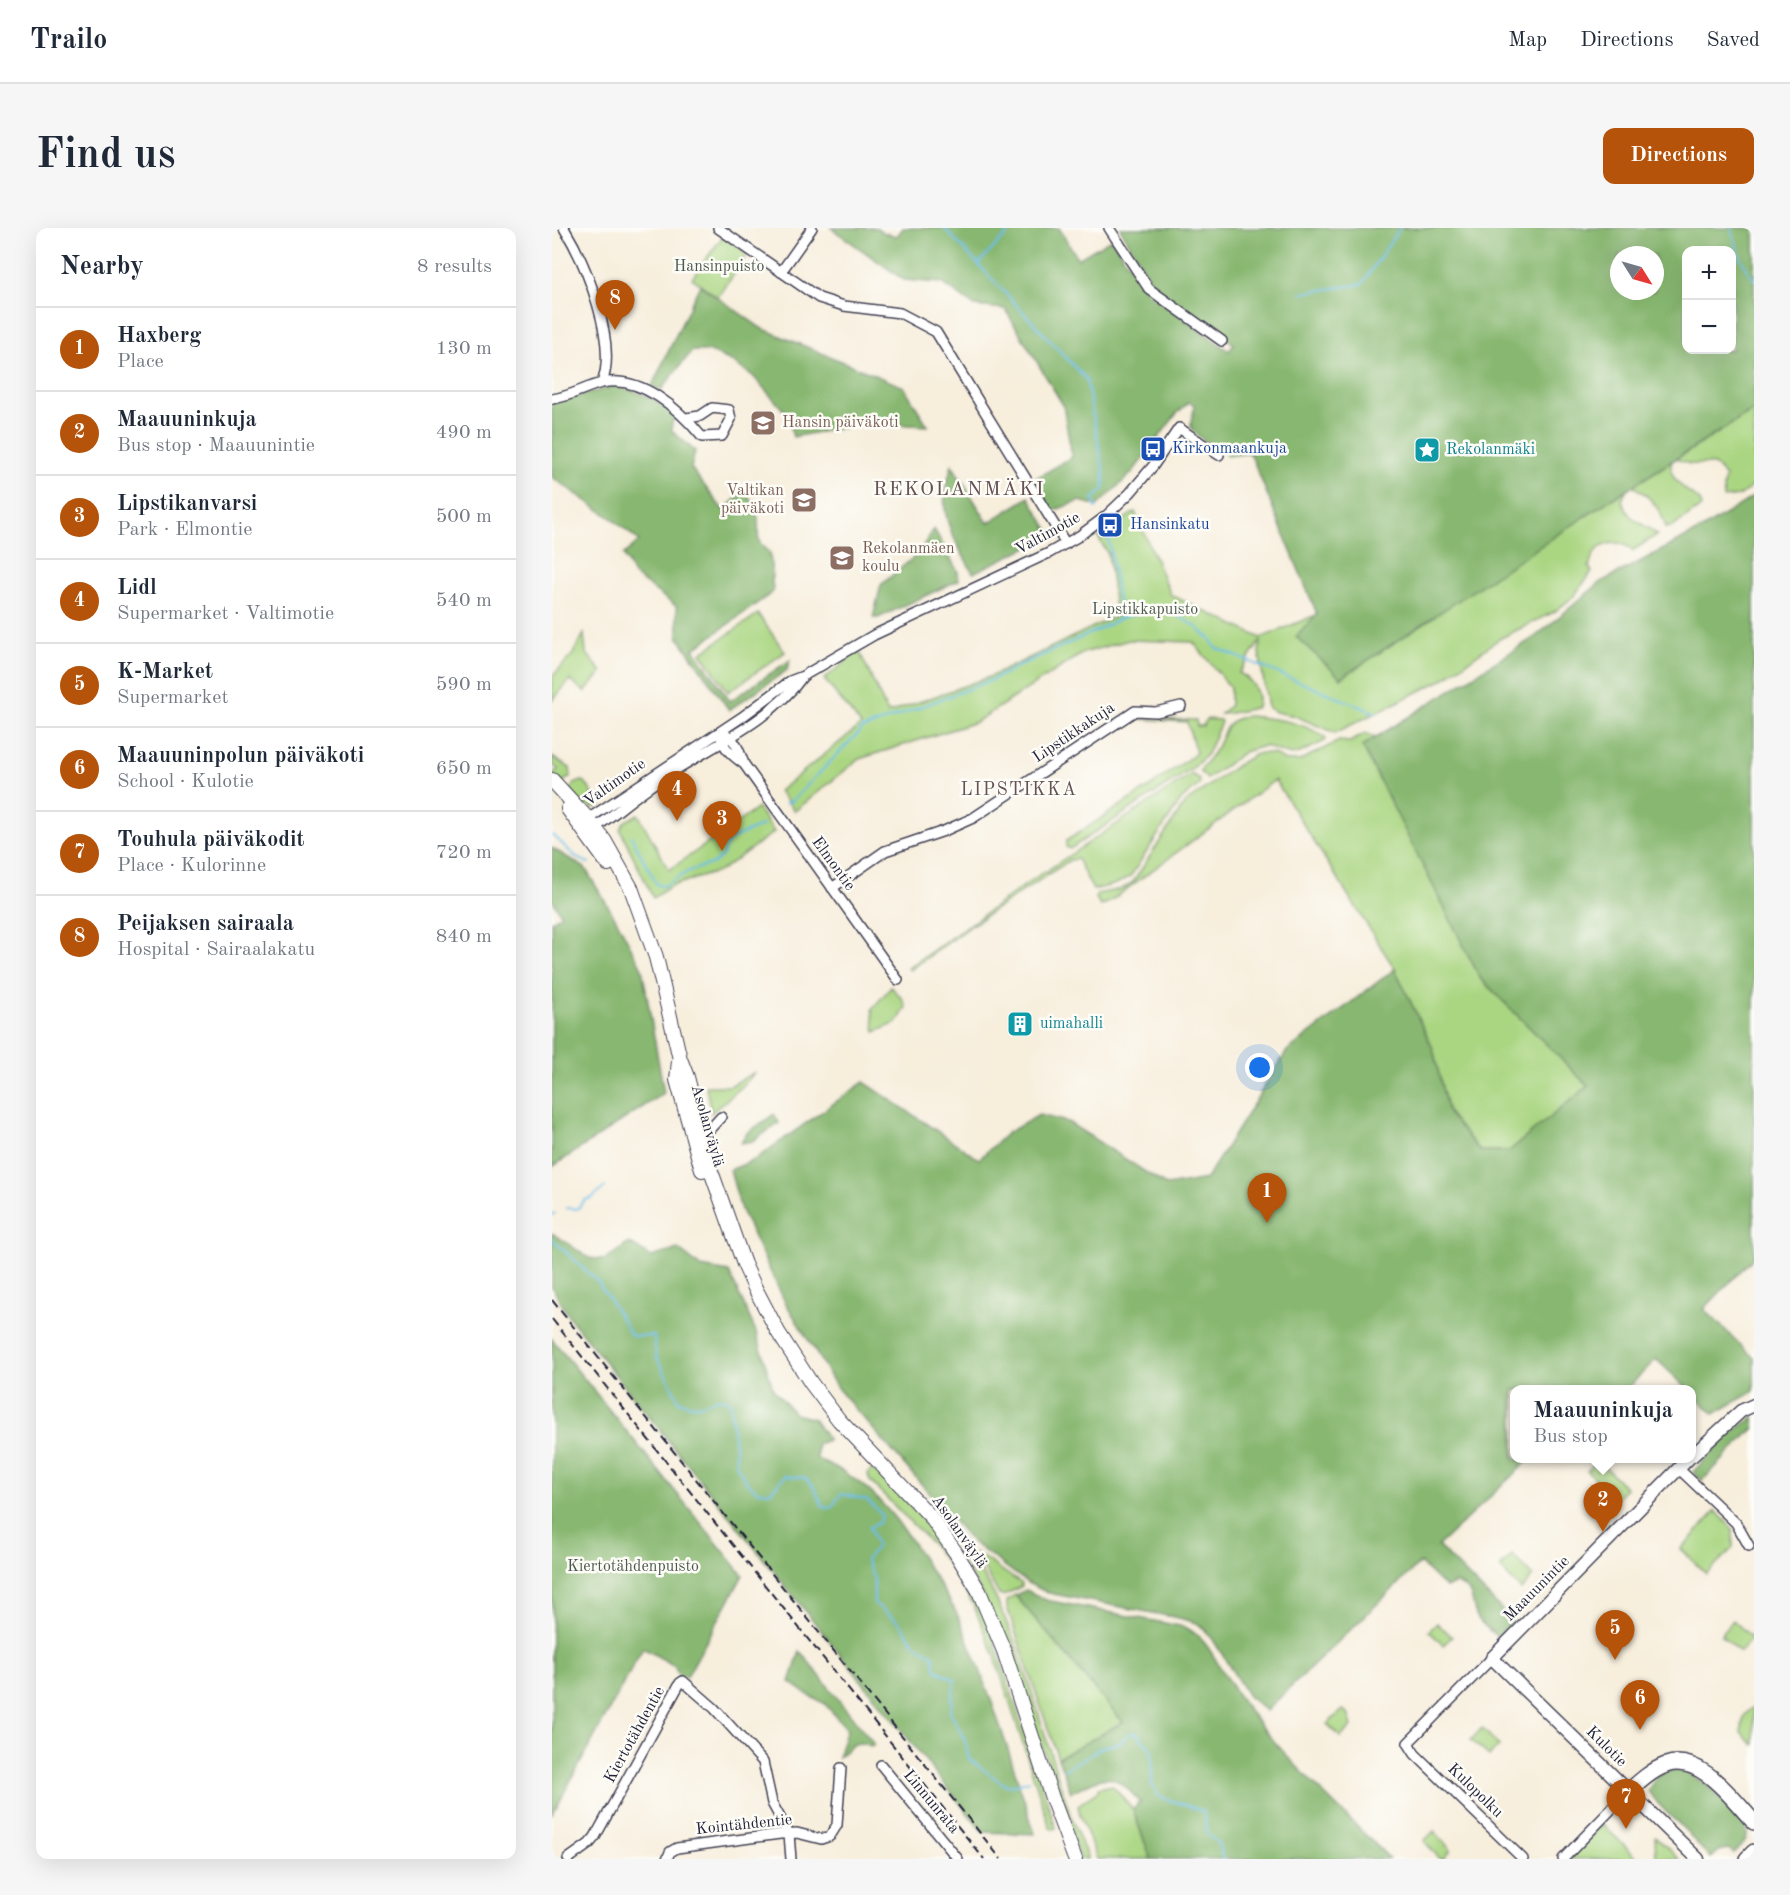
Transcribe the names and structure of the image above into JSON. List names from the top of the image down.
{
  "streets": {
    "main road": ["Asolanväylä"],
    "street": [
      "Valtimotie",
      "Lipstikkakuja",
      "Elmontie",
      "Maauunintie",
      "Kiertotähdentie",
      "Kulotie",
      "Kulopolku",
      "Linnunrata",
      "Kointähdentie"
    ]
  },
  "crossings": [
    ["Valtimotie", "Elmontie"],
    ["Valtimotie", "Asolanväylä"],
    ["Lipstikkakuja", "Elmontie"],
    ["Maauunintie", "Kulotie"],
    ["Maauunintie", "Kulopolku"],
    ["Kiertotähdentie", "Kointähdentie"]
  ],
  "districts": ["REKOLANMÄKI", "LIPSTIKKA"],
  "parks": ["Hansinpuisto", "Lipstikkapuisto", "Kiertotähdenpuisto"],
  "places": {
    "school or university": ["Hansin päiväkoti", "Valtikan päiväkoti", "Rekolanmäen koulu"],
    "bus stop": ["Kirkonmaankuja", "Hansinkatu"],
    "place": ["Rekolanmäki"],
    "building": ["uimahalli"]
  },
  "north": "bottom right",
  "page": {
    "header": "Trailo",
    "nav": ["Map", "Directions", "Saved"],
    "buttons": "Directions",
    "title": "Find us",
    "heading": ["Nearby", "8 results"],
    "map_buttons": ["+", "−"],
    "pins": [
      "8",
      "4",
      "3",
      "1",
      "2",
      "5",
      "6",
      "7"
    ],
    "list": [
      {
        "mark": "1",
        "name": "Haxberg",
        "note": "Place",
        "value": "130 m"
      },
      {
        "mark": "2",
        "name": "Maauuninkuja",
        "note": "Bus stop · Maauunintie",
        "value": "490 m"
      },
      {
        "mark": "3",
        "name": "Lipstikanvarsi",
        "note": "Park · Elmontie",
        "value": "500 m"
      },
      {
        "mark": "4",
        "name": "Lidl",
        "note": "Supermarket · Valtimotie",
        "value": "540 m"
      },
      {
        "mark": "5",
        "name": "K-Market",
        "note": "Supermarket",
        "value": "590 m"
      },
      {
        "mark": "6",
        "name": "Maauuninpolun päiväkoti",
        "note": "School · Kulotie",
        "value": "650 m"
      },
      {
        "mark": "7",
        "name": "Touhula päiväkodit",
        "note": "Place · Kulorinne",
        "value": "720 m"
      },
      {
        "mark": "8",
        "name": "Peijaksen sairaala",
        "note": "Hospital · Sairaalakatu",
        "value": "840 m"
      }
    ],
    "popup": ["Maauuninkuja", "Bus stop"]
  }
}
